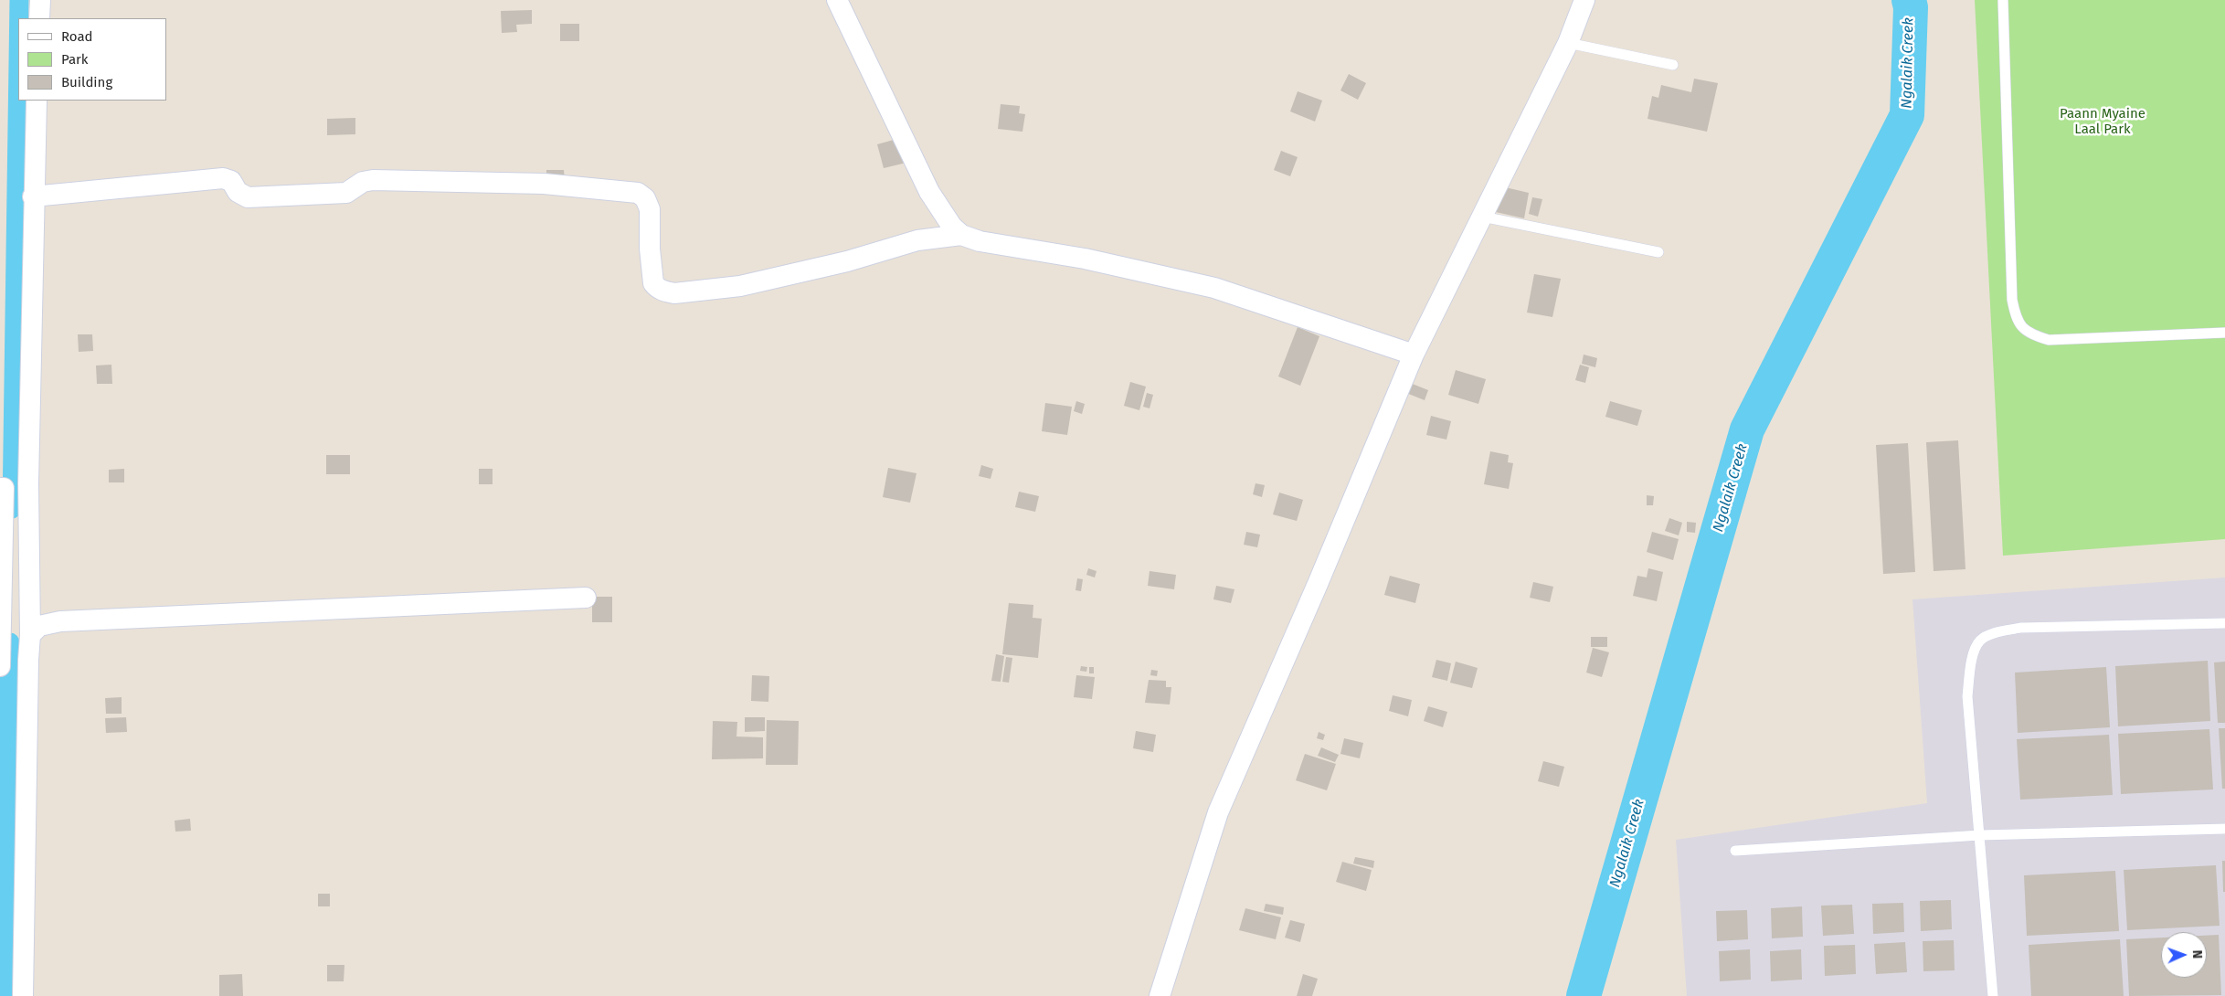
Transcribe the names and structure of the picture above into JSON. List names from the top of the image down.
{
  "water": ["Ngalaik Creek"],
  "parks": ["Paann Myaine Laal Park"],
  "legend": ["Road", "Park", "Building"],
  "north": "right"
}
